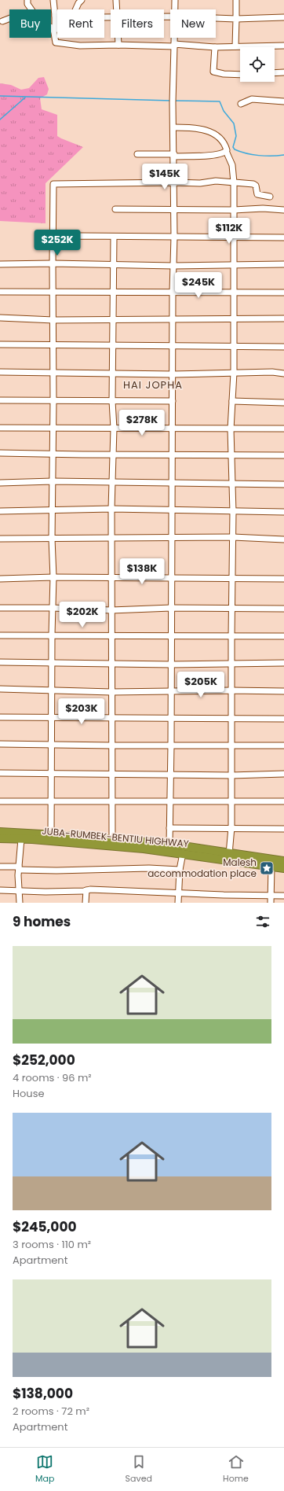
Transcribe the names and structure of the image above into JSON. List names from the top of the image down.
{
  "streets": {
    "highway": ["JUBA-RUMBEK-BENTIU HIGHWAY"]
  },
  "districts": ["HAI JOPHA"],
  "places": {
    "place": ["Malesh accommodation place"]
  },
  "page": {
    "chip": [
      "Buy",
      "Rent",
      "Filters",
      "New"
    ],
    "price": [
      "$145K",
      "$112K",
      "$252K",
      "$245K",
      "$278K",
      "$138K",
      "$202K",
      "$205K",
      "$203K"
    ],
    "heading": "9 homes",
    "list": [
      {
        "name": "$252,000",
        "note": "4 rooms · 96 m² · House"
      },
      {
        "name": "$245,000",
        "note": "3 rooms · 110 m² · Apartment"
      },
      {
        "name": "$138,000",
        "note": "2 rooms · 72 m² · Apartment"
      }
    ],
    "tabs": ["Map", "Saved", "Home"]
  }
}
